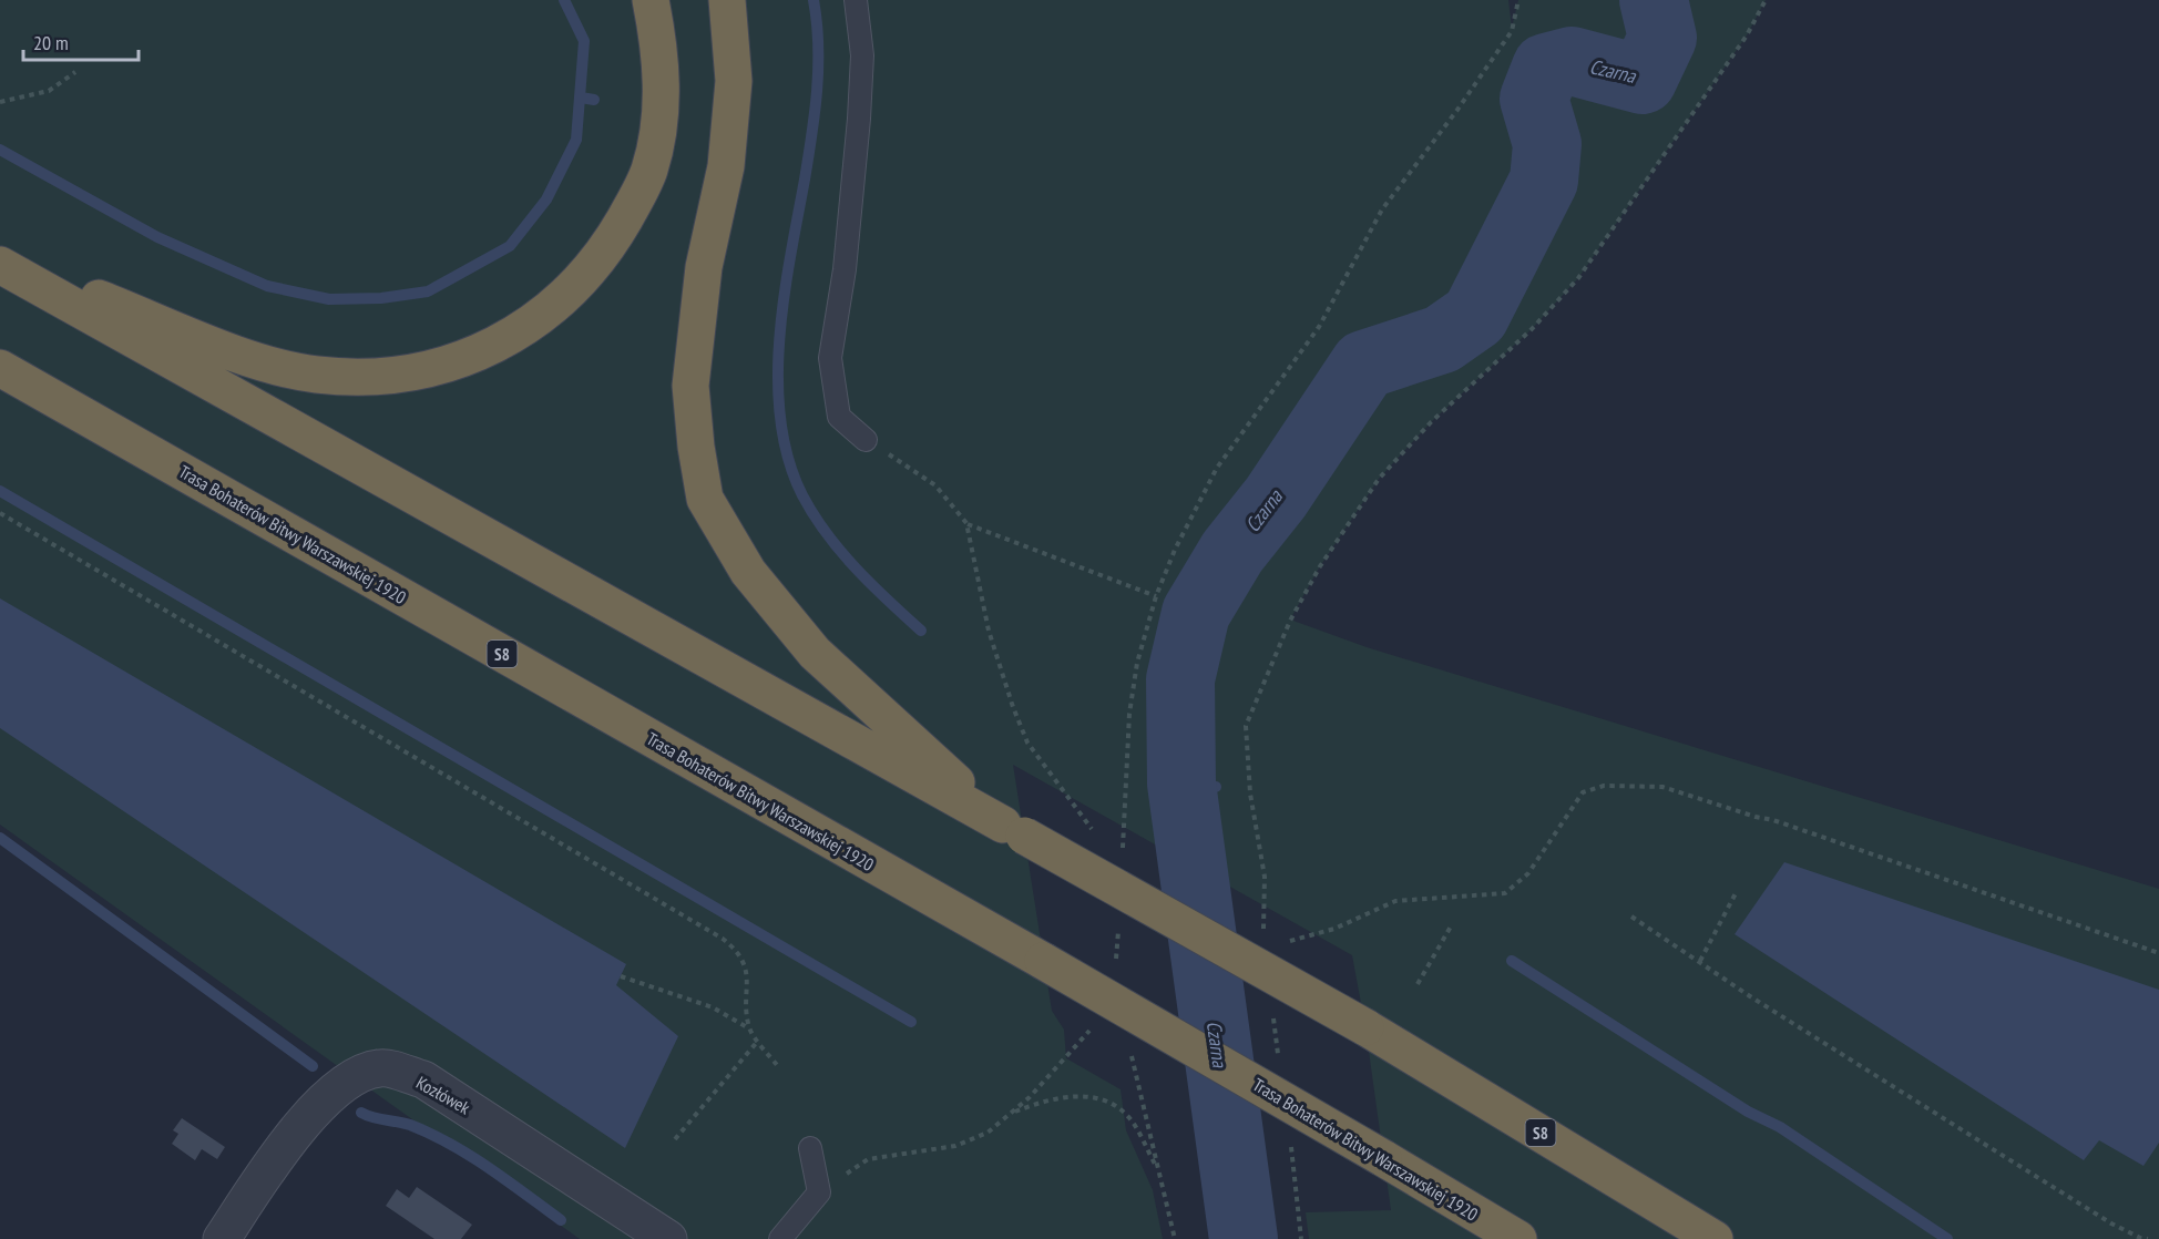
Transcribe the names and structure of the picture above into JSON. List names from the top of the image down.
{
  "streets": {
    "highway": ["Trasa Bohaterów Bitwy Warszawskiej 1920", "S8"],
    "street": ["Kozłówek"]
  },
  "water": ["Czarna"],
  "scale_bar": "20 m"
}
